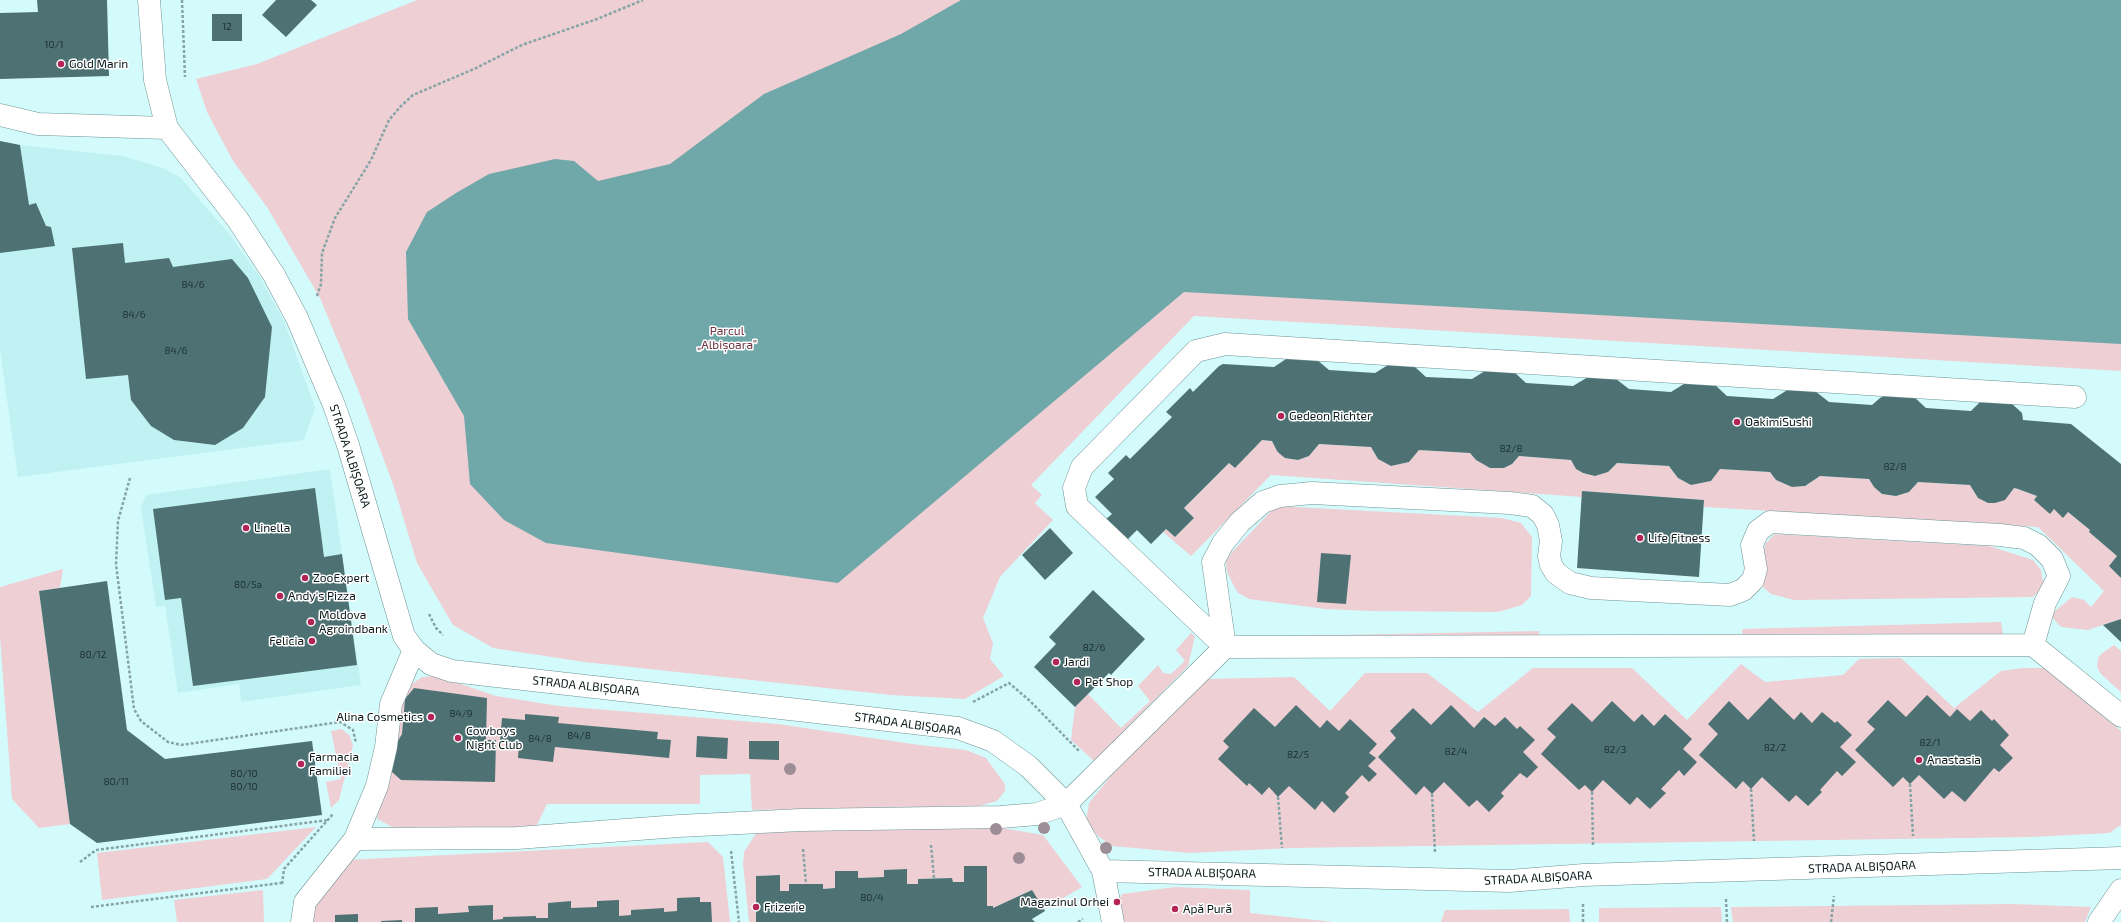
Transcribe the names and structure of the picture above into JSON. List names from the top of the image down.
{
  "streets": {
    "lane": ["STRADA ALBIȘOARA"]
  },
  "parks": ["Parcul „Albișoara”"],
  "places": [
    "Gold Marin",
    "Gedeon Richter",
    "OakimiSushi",
    "Linella",
    "Life Fitness",
    "ZooExpert",
    "Andy's Pizza",
    "Moldova Agroindbank",
    "Felicia",
    "Jardi",
    "Pet Shop",
    "Alina Cosmetics",
    "Cowboys Night Club",
    "Anastasia",
    "Farmacia Familiei",
    "Magazinul Orhei",
    "Frizerie",
    "Apă Pură"
  ],
  "house_numbers": [
    "12",
    "10/1",
    "84/6",
    "84/6",
    "84/6",
    "82/8",
    "82/8",
    "80/5a",
    "82/6",
    "80/12",
    "84/9",
    "84/8",
    "84/8",
    "82/1",
    "82/2",
    "82/3",
    "82/4",
    "82/5",
    "80/10",
    "80/11",
    "80/10",
    "80/4"
  ]
}
